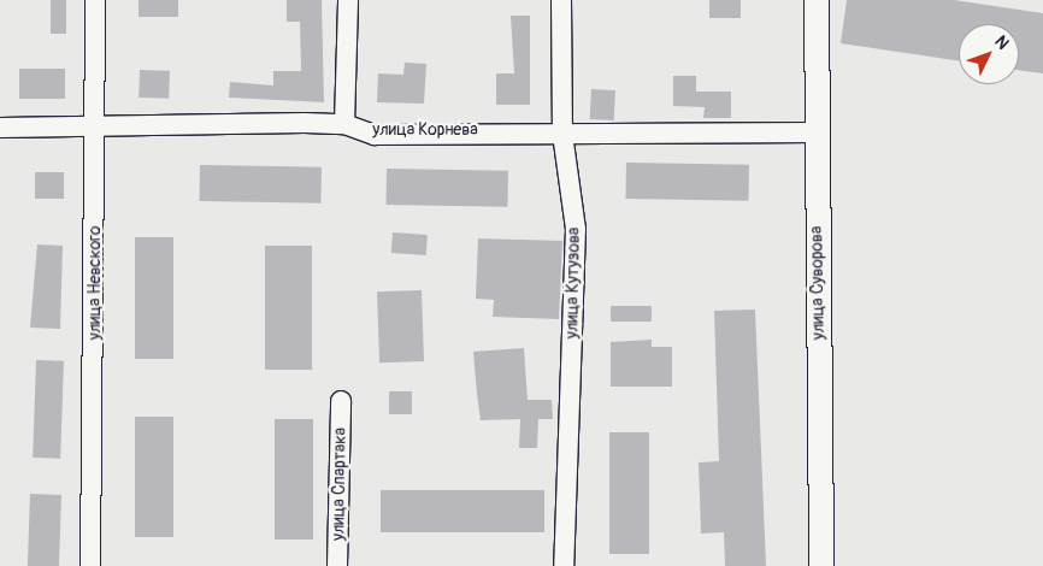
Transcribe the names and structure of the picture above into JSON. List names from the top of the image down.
{
  "streets": {
    "street": [
      "улица Корнева",
      "улица Невского",
      "улица Кутузова",
      "улица Суворова",
      "улица Спартака"
    ]
  },
  "crossings": [
    ["улица Корнева", "улица Невского"],
    ["улица Корнева", "улица Кутузова"],
    ["улица Корнева", "улица Суворова"]
  ],
  "north": "top right"
}
